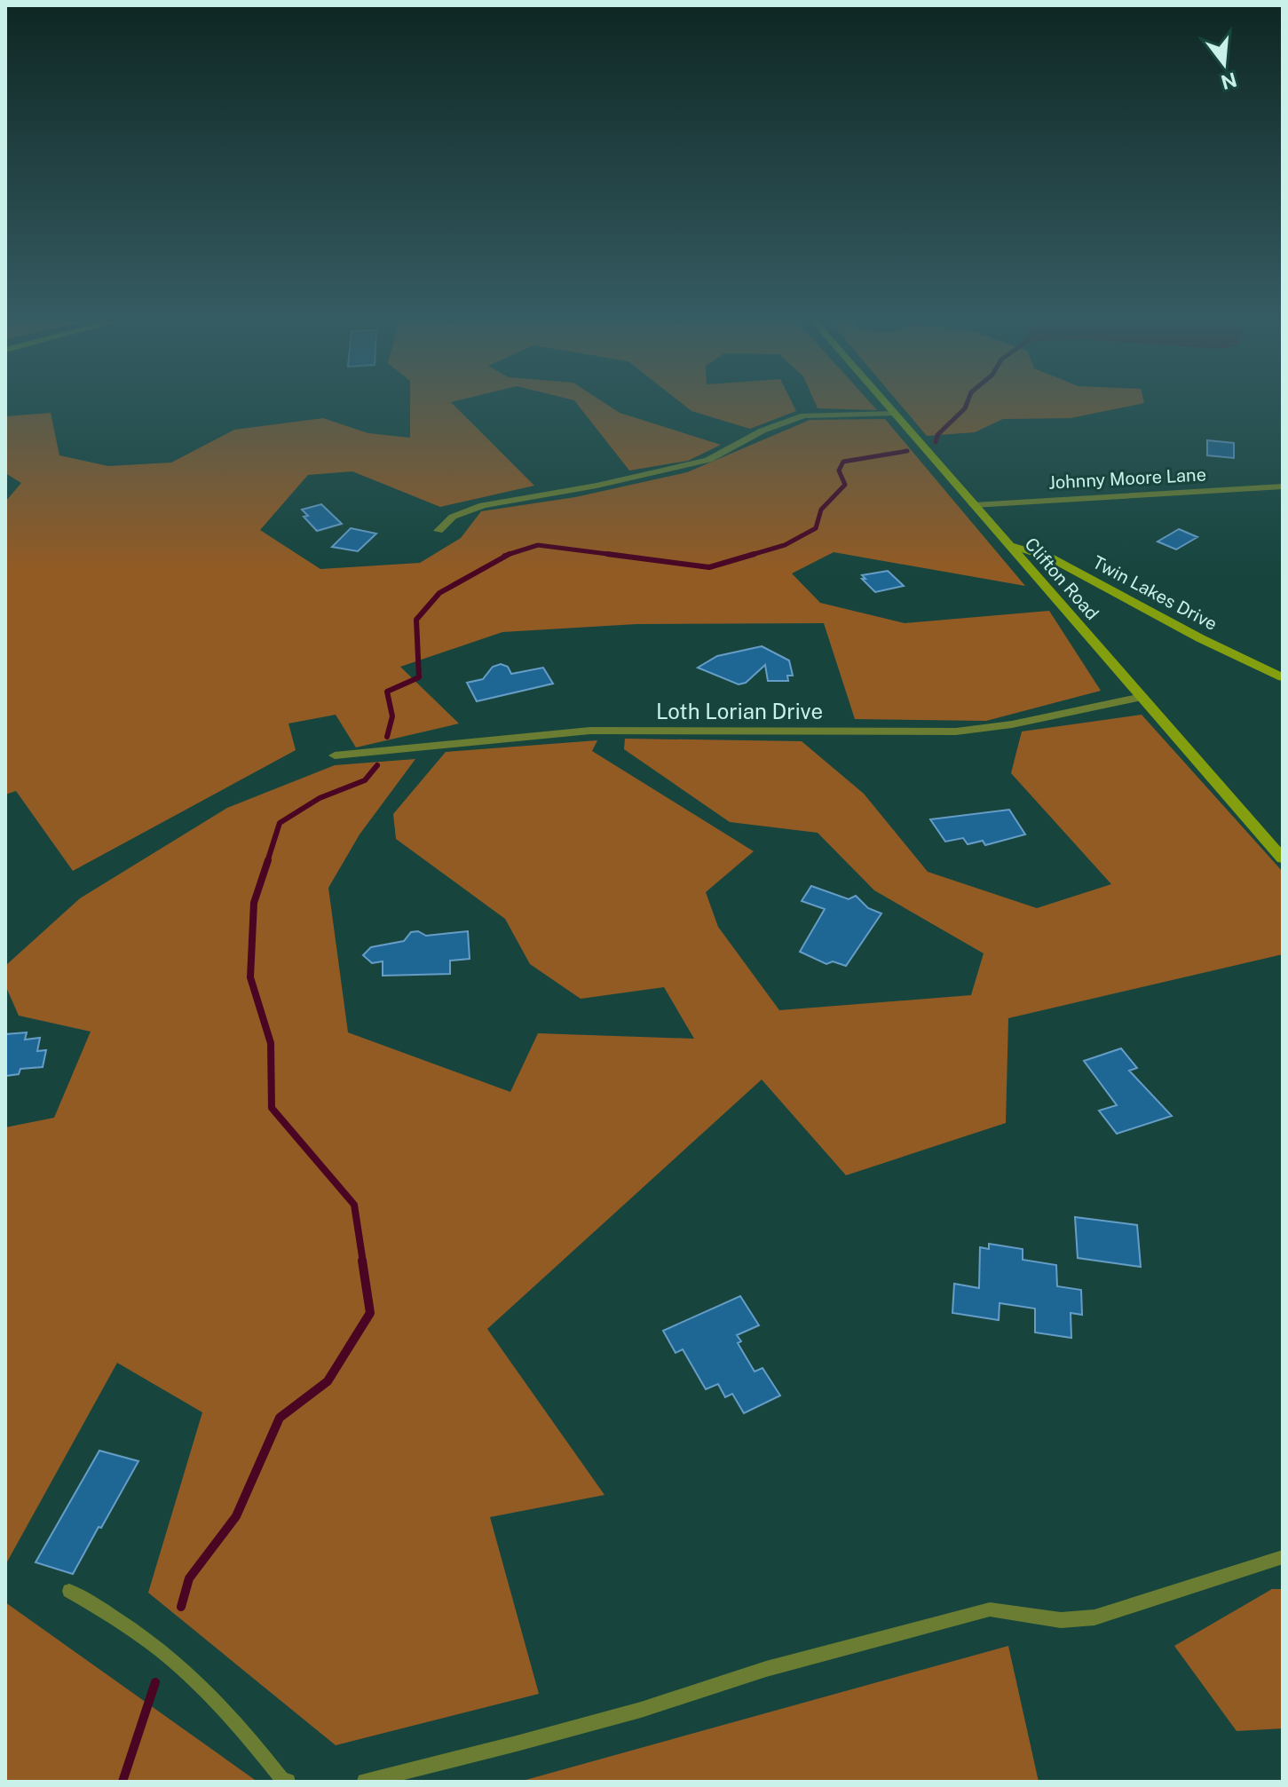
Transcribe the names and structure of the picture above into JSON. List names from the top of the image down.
{
  "streets": {
    "main road": ["Clifton Road", "Twin Lakes Drive"],
    "street": ["Johnny Moore Lane", "Loth Lorian Drive"]
  },
  "crossings": [
    ["Johnny Moore Lane", "Clifton Road"],
    ["Clifton Road", "Twin Lakes Drive"],
    ["Clifton Road", "Loth Lorian Drive"]
  ],
  "north": "bottom"
}
